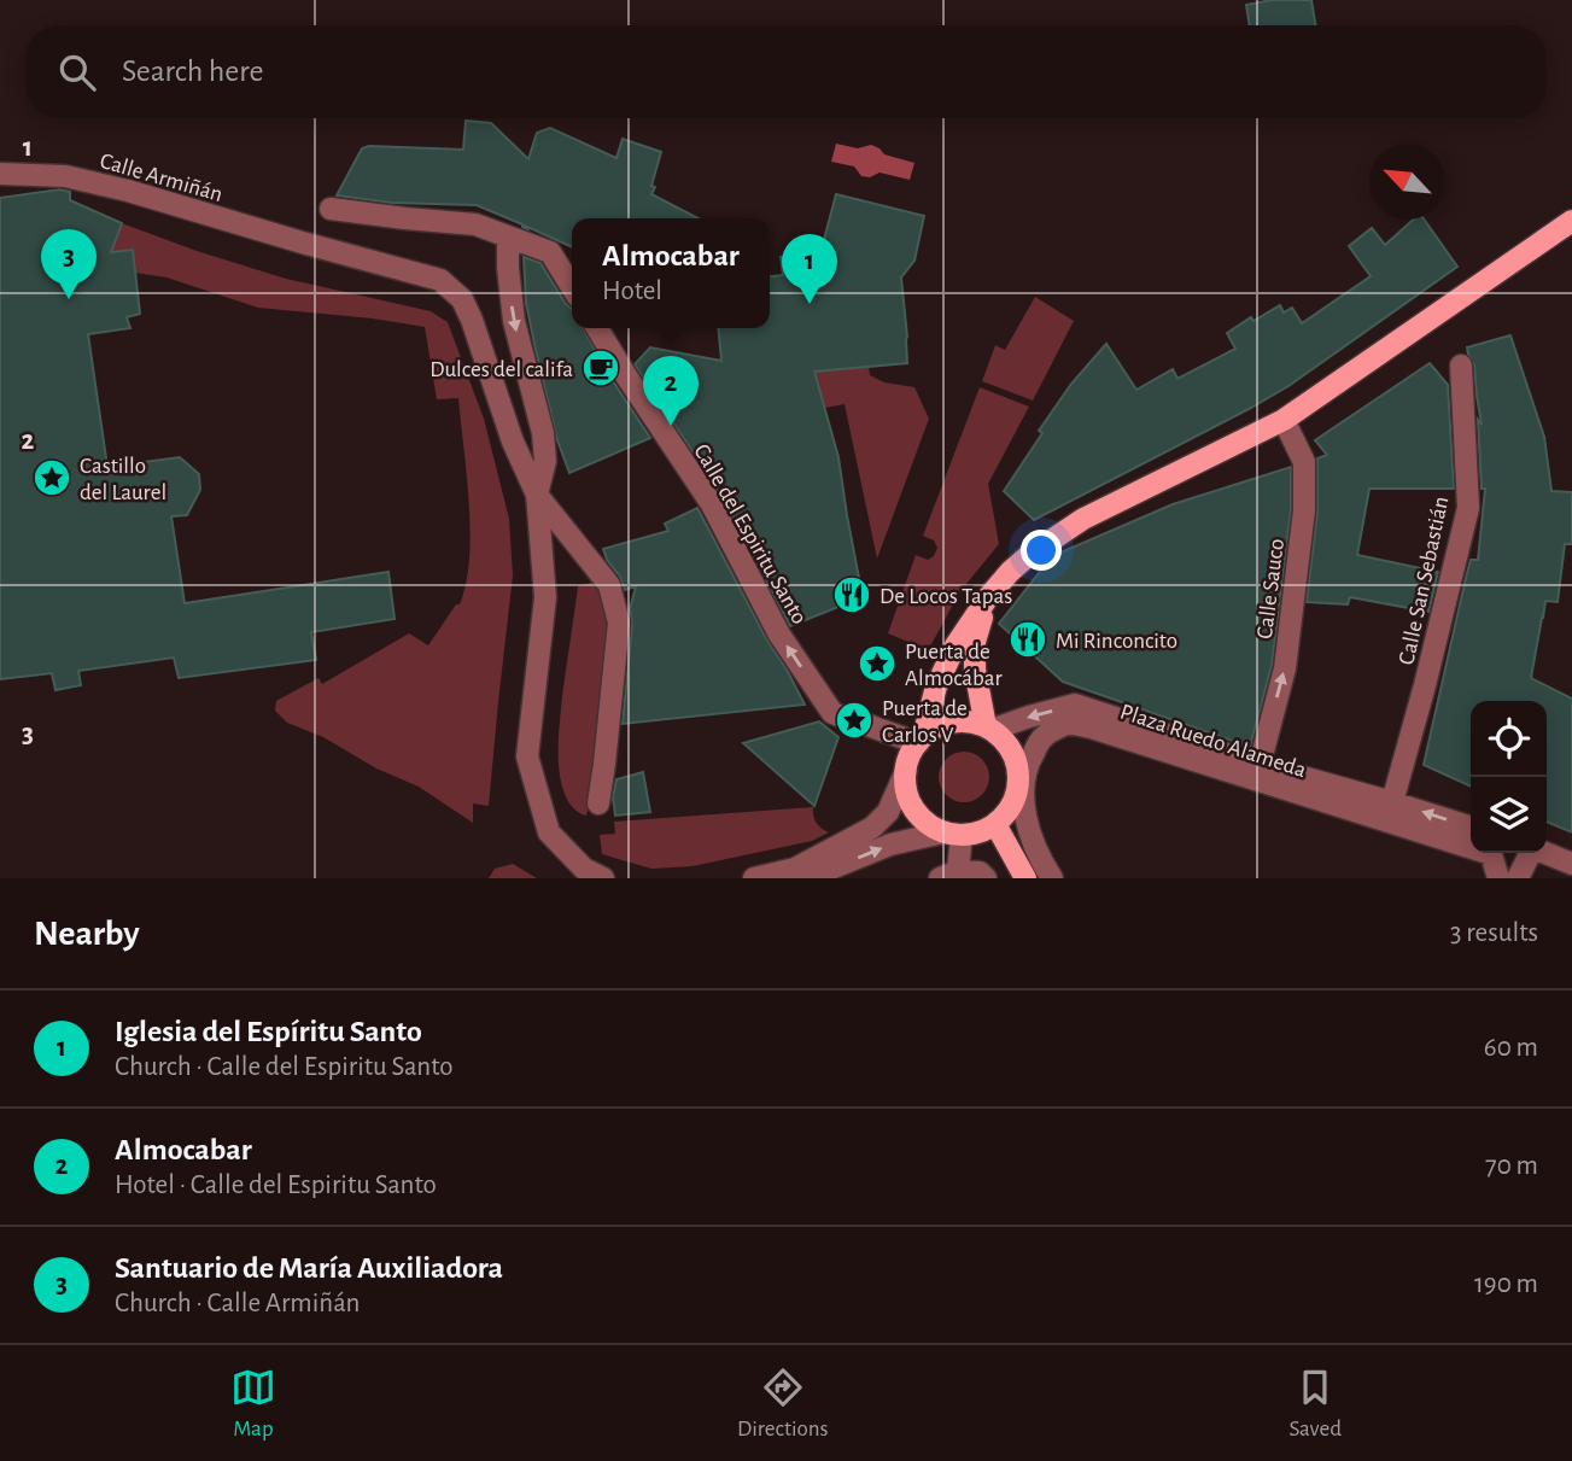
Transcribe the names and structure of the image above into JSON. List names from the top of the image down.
{
  "streets": {
    "street": [
      "Calle Armiñán",
      "Calle del Espiritu Santo",
      "Calle San Sebastián",
      "Calle Sauco",
      "Plaza Ruedo Alameda"
    ]
  },
  "crossings": [
    ["Calle del Espiritu Santo", "Plaza Ruedo Alameda"],
    ["Calle San Sebastián", "Plaza Ruedo Alameda"],
    ["Calle Sauco", "Plaza Ruedo Alameda"]
  ],
  "one_way": ["Calle del Espiritu Santo", "Calle Sauco"],
  "places": {
    "cafe": ["Dulces del califa"],
    "place": ["Castillo del Laurel", "Puerta de Almocábar", "Puerta de Carlos V"],
    "restaurant": ["De Locos Tapas", "Mi Rinconcito"]
  },
  "north": "top left",
  "page": {
    "search": "Search here",
    "popup": ["Almocabar", "Hotel"],
    "pins": ["3", "1", "2"],
    "heading": ["Nearby", "3 results"],
    "list": [
      {
        "mark": "1",
        "name": "Iglesia del Espíritu Santo",
        "note": "Church · Calle del Espiritu Santo",
        "value": "60 m"
      },
      {
        "mark": "2",
        "name": "Almocabar",
        "note": "Hotel · Calle del Espiritu Santo",
        "value": "70 m"
      },
      {
        "mark": "3",
        "name": "Santuario de María Auxiliadora",
        "note": "Church · Calle Armiñán",
        "value": "190 m"
      }
    ],
    "nav": ["Map", "Directions", "Saved"]
  },
  "grid": {
    "rows": ["1", "2", "3"]
  }
}
